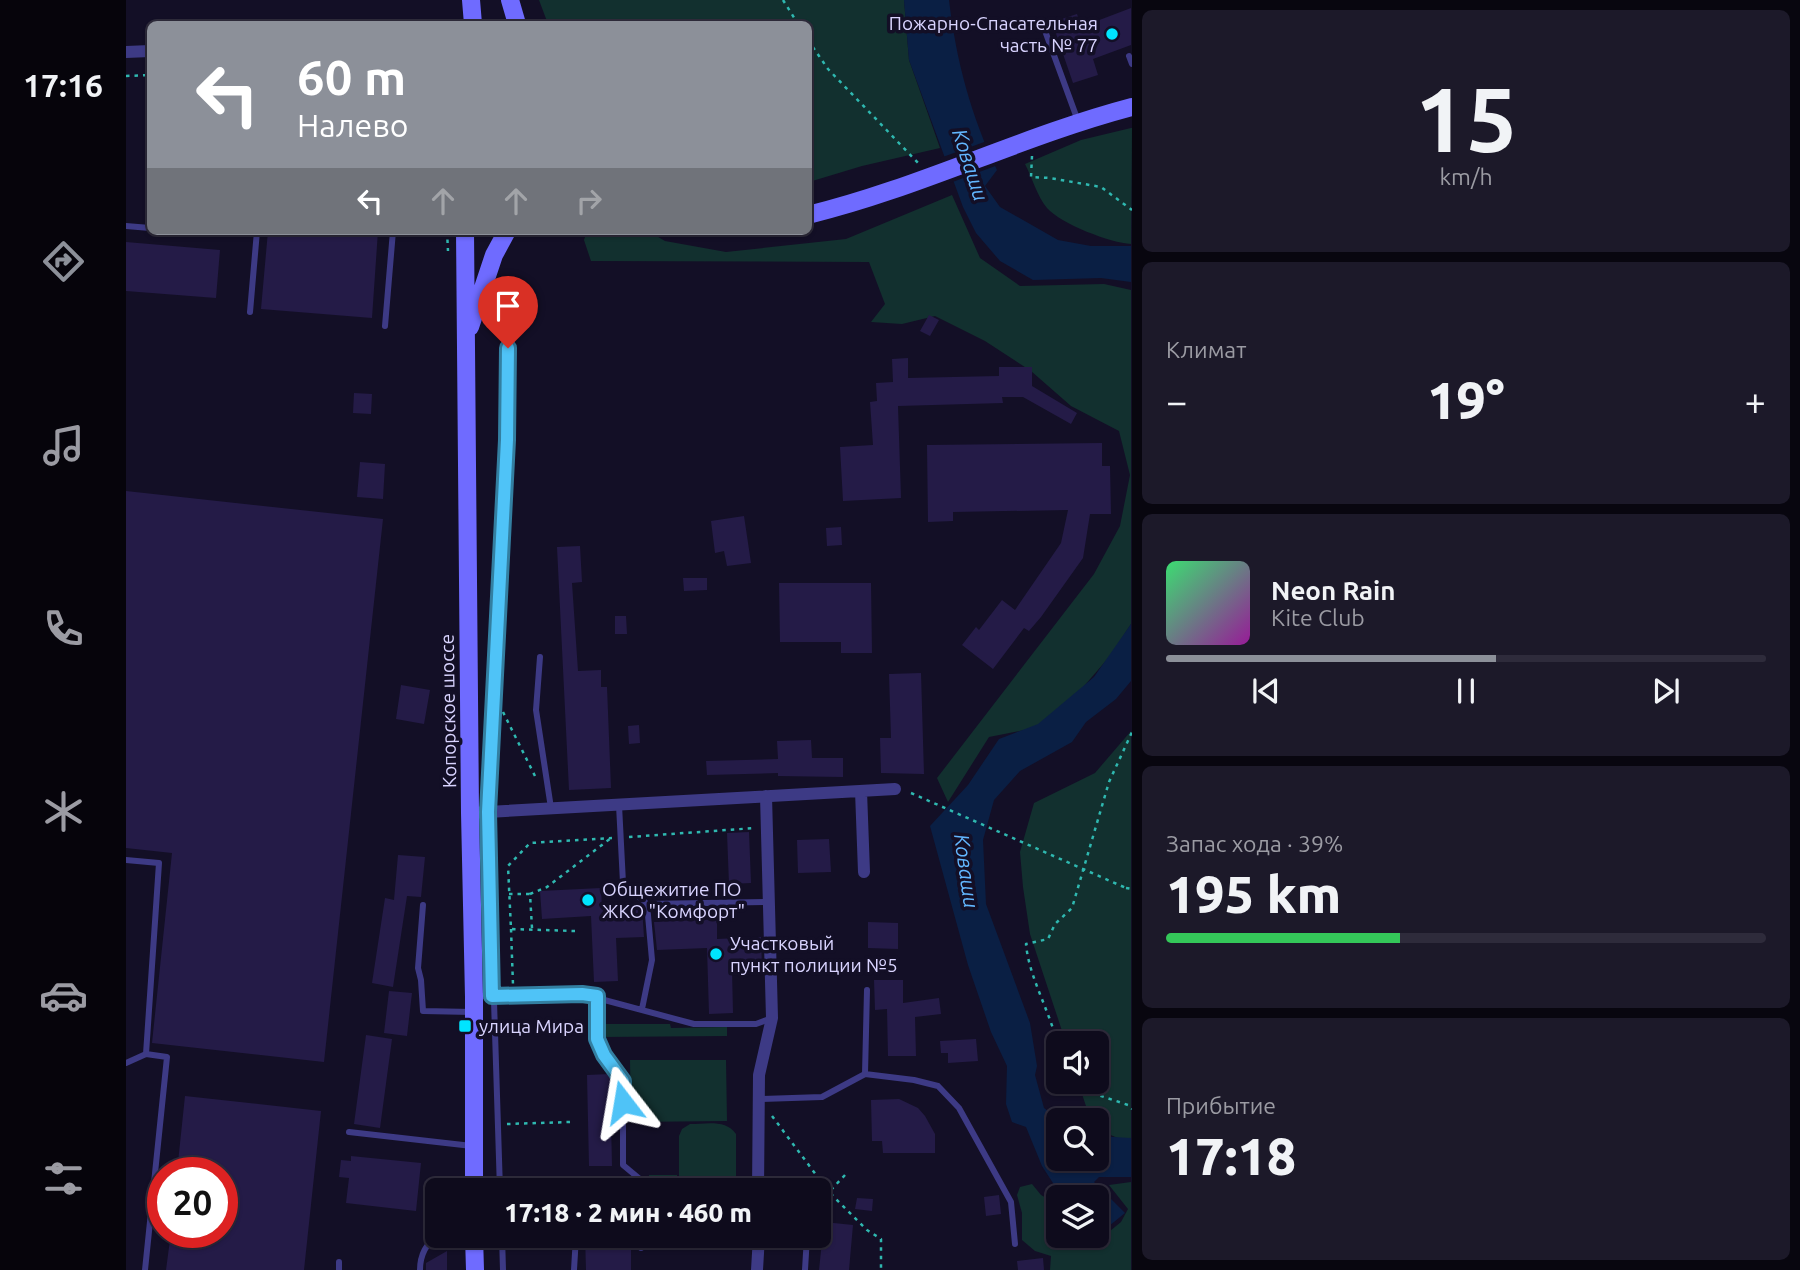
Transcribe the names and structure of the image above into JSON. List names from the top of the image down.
{
  "streets": {
    "main road": ["Копорское шоссе"]
  },
  "water": ["Коваши"],
  "places": {
    "other": ["Пожарно-Спасательная часть № 77", "Общежитие ПО ЖКО \"Комфорт\"", "Участковый пункт полиции №5"],
    "transit": ["улица Мира"]
  },
  "page": {
    "tabs": "17:16",
    "tile": [
      ["15", "km/h"],
      "Климат",
      ["Запас хода · 39%", "195 km"],
      ["Прибытие", "17:18"]
    ],
    "turn": ["60 m", "Налево"],
    "heat": ["−", "19°", "+"],
    "song": ["Neon Rain", "Kite Club"],
    "limit": "20",
    "trip": "17:18 · 2 мин · 460 m"
  }
}
